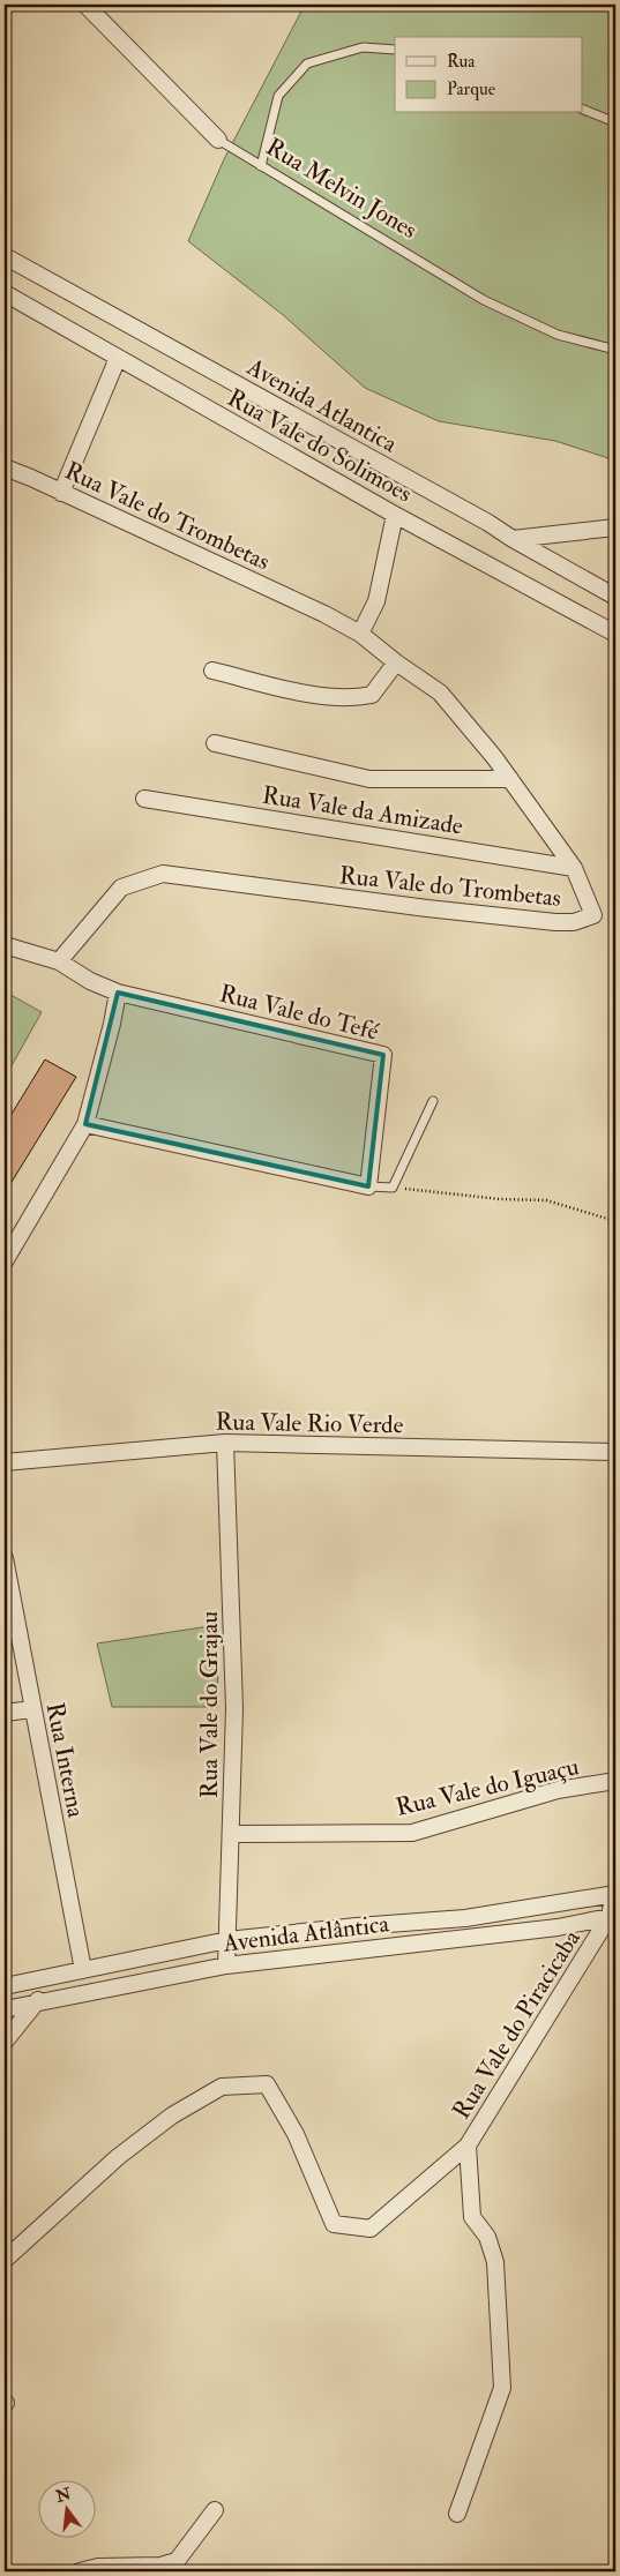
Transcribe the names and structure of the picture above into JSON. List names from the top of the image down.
{
  "streets": {
    "street": [
      "Rua Melvin Jones",
      "Avenida Atlantica",
      "Rua Vale do Solimoes",
      "Rua Vale do Trombetas",
      "Rua Vale da Amizade",
      "Rua Vale do Tefé",
      "Rua Vale Rio Verde",
      "Rua Vale do Grajau",
      "Rua Interna",
      "Rua Vale do Iguaçu",
      "Avenida Atlântica",
      "Rua Vale do Piracicaba"
    ]
  },
  "crossings": [
    ["Rua Vale do Trombetas", "Rua Vale da Amizade"],
    ["Rua Vale do Trombetas", "Rua Vale do Tefé"],
    ["Rua Vale Rio Verde", "Rua Vale do Grajau"],
    ["Rua Vale do Grajau", "Rua Vale do Iguaçu"],
    ["Rua Vale do Grajau", "Avenida Atlântica"],
    ["Rua Interna", "Avenida Atlântica"],
    ["Avenida Atlântica", "Rua Vale do Piracicaba"]
  ],
  "legend": ["Rua", "Parque"],
  "north": "top"
}
